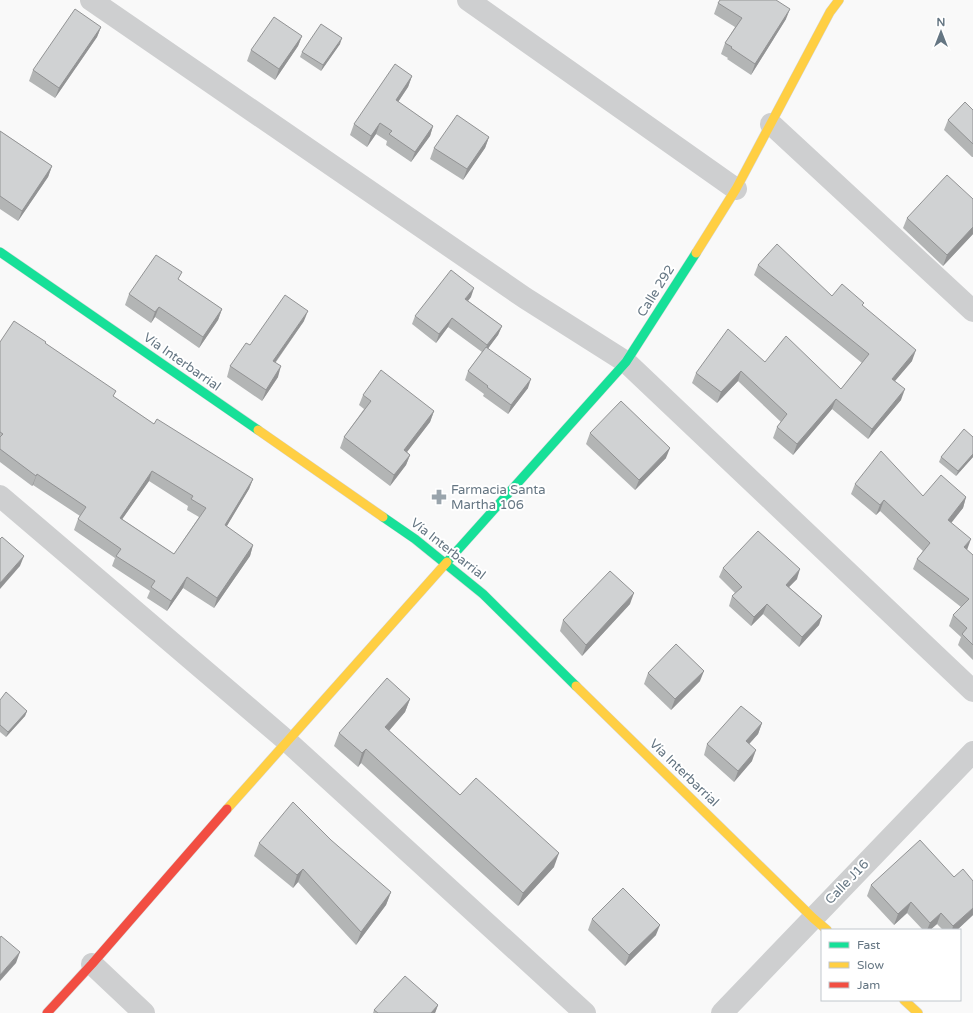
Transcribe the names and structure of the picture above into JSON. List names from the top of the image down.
{
  "streets": {
    "street": ["Calle 292", "Vía Interbarrial", "Calle J16"]
  },
  "crossings": [
    ["Calle 292", "Vía Interbarrial"],
    ["Vía Interbarrial", "Calle J16"]
  ],
  "places": {
    "pharmacy": ["Farmacia Santa Martha 106"]
  },
  "legend": ["Fast", "Slow", "Jam"],
  "north": "top"
}
